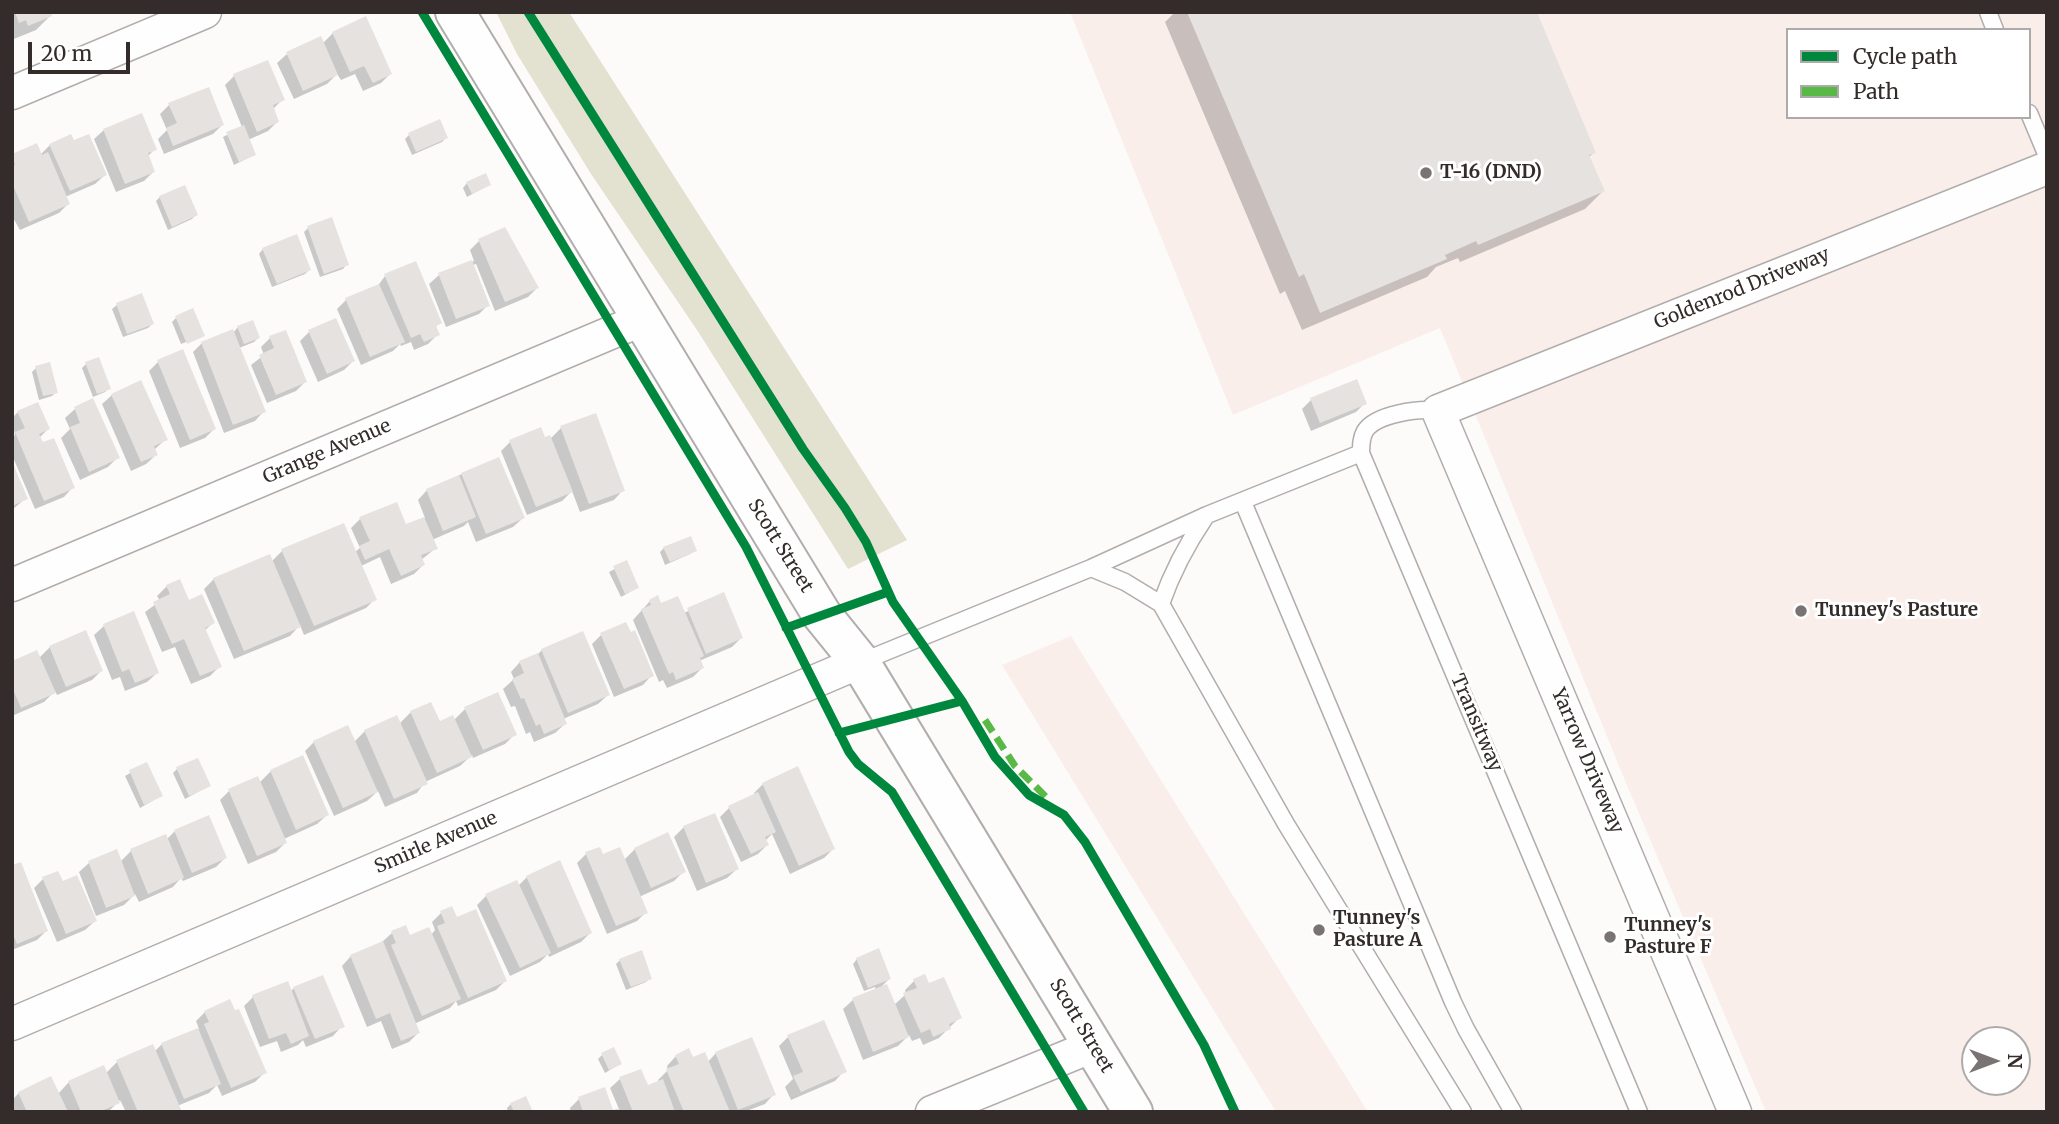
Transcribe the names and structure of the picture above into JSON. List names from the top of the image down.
{
  "streets": {
    "main road": ["Scott Street"],
    "street": [
      "Goldenrod Driveway",
      "Grange Avenue",
      "Yarrow Driveway",
      "Smirle Avenue"
    ],
    "lane": ["Transitway"]
  },
  "crossings": [
    ["Goldenrod Driveway", "Yarrow Driveway"],
    ["Grange Avenue", "Scott Street"],
    ["Scott Street", "Smirle Avenue"]
  ],
  "places": [
    "T-16 (DND)",
    "Tunney's Pasture",
    "Tunney's Pasture A",
    "Tunney's Pasture F"
  ],
  "legend": ["Cycle path", "Path"],
  "scale_bar": "20 m",
  "north": "right"
}
